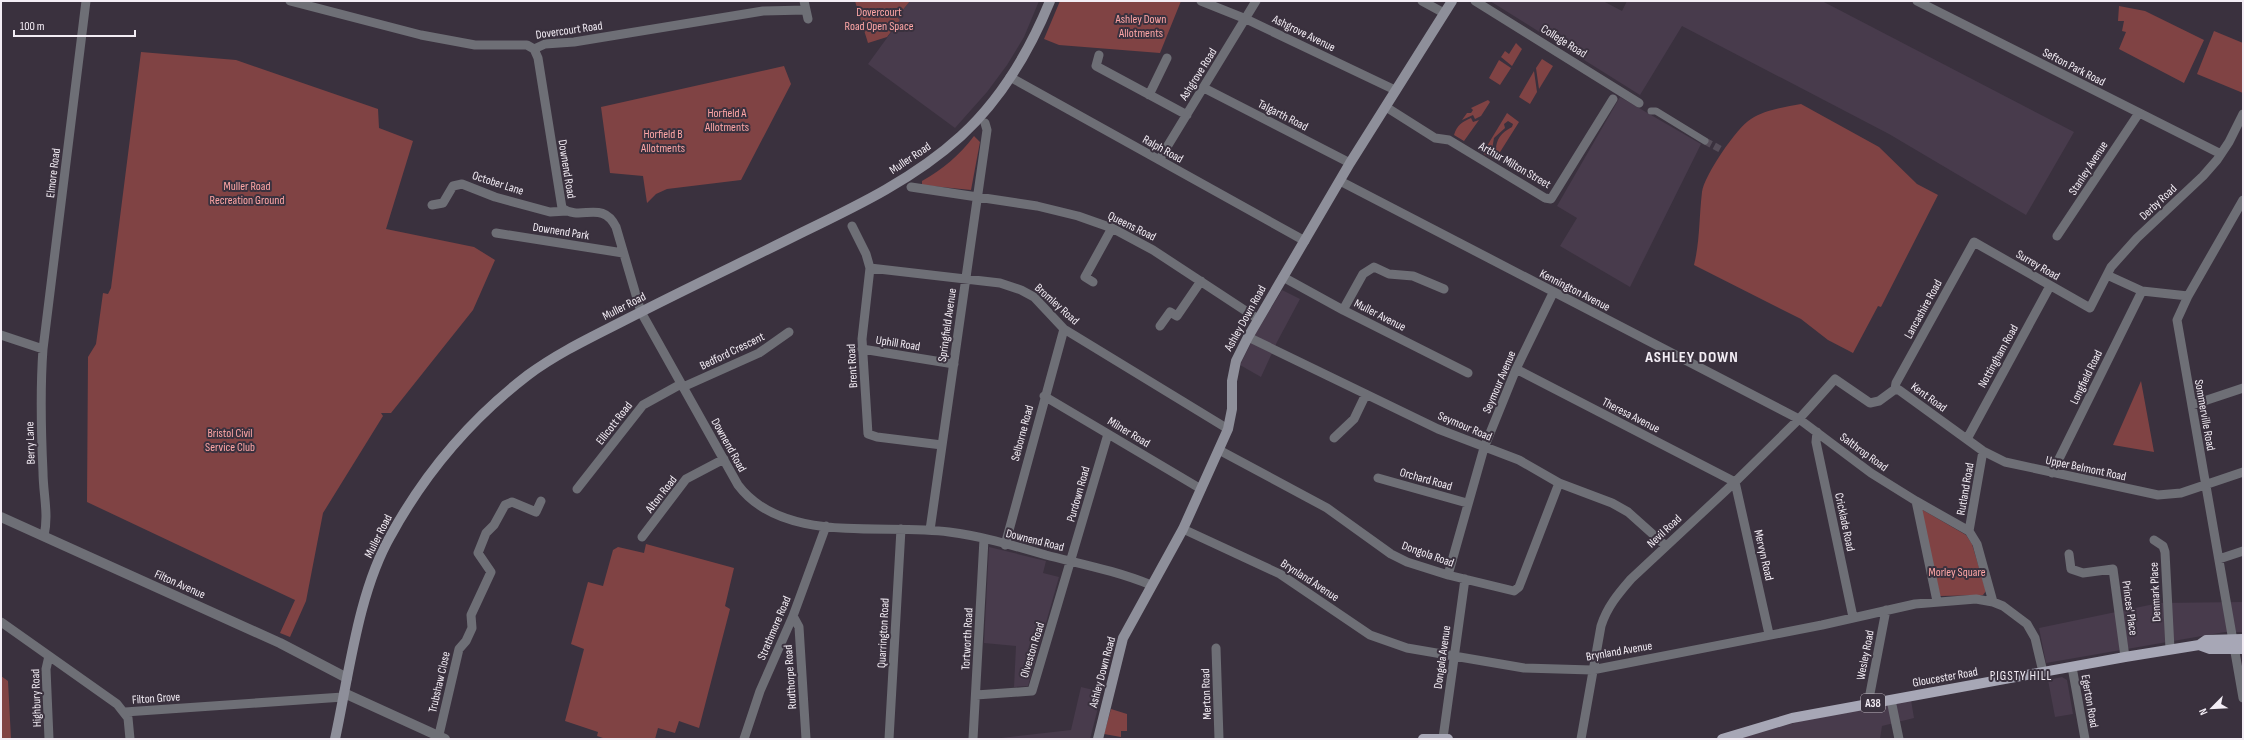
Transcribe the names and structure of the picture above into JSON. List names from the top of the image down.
{
  "streets": {
    "main road": [
      "Muller Road",
      "Ashley Down Road",
      "Gloucester Road",
      "A38"
    ],
    "street": [
      "Dovercourt Road",
      "Ashgrove Avenue",
      "College Road",
      "Sefton Park Road",
      "Ashgrove Road",
      "Talgarth Road",
      "Ralph Road",
      "Arthur Milton Street",
      "Stanley Avenue",
      "Downend Road",
      "Elmore Road",
      "October Lane",
      "Derby Road",
      "Queens Road",
      "Downend Park",
      "Surrey Road",
      "Kennington Avenue",
      "Bromley Road",
      "Lancashire Road",
      "Muller Avenue",
      "Springfield Avenue",
      "Uphill Road",
      "Bedford Crescent",
      "Nottingham Road",
      "Brent Road",
      "Longfield Road",
      "Seymour Avenue",
      "Kent Road",
      "Theresa Avenue",
      "Sommerville Road",
      "Ellicott Road",
      "Seymour Road",
      "Milner Road",
      "Selborne Road",
      "Berry Lane",
      "Salthrop Road",
      "Upper Belmont Road",
      "Orchard Road",
      "Rutland Road",
      "Alton Road",
      "Purdown Road",
      "Cricklade Road",
      "Nevil Road",
      "Dongola Road",
      "Mervyn Road",
      "Brynland Avenue",
      "Filton Avenue",
      "Denmark Place",
      "Princes' Place",
      "Strathmore Road",
      "Quarrington Road",
      "Tortworth Road",
      "Olveston Road",
      "Wesley Road",
      "Dongola Avenue",
      "Rudthorpe Road",
      "Trubshaw Close",
      "Merton Road",
      "Highbury Road",
      "Filton Grove",
      "Egerton Road"
    ]
  },
  "crossings": [
    ["Dovercourt Road", "Downend Road"],
    ["Ashgrove Avenue", "Ashgrove Road"],
    ["Ashgrove Avenue", "Ashley Down Road"],
    ["Sefton Park Road", "Stanley Avenue"],
    ["Sefton Park Road", "Derby Road"],
    ["Ashgrove Road", "Talgarth Road"],
    ["Ashgrove Road", "Ralph Road"],
    ["Talgarth Road", "Ashley Down Road"],
    ["Ralph Road", "Muller Road"],
    ["Ralph Road", "Ashley Down Road"],
    ["Muller Road", "Downend Road"],
    ["Muller Road", "Brent Road"],
    ["Muller Road", "Filton Avenue"],
    ["Muller Road", "Filton Grove"],
    ["Arthur Milton Street", "Ashley Down Road"],
    ["Downend Road", "October Lane"],
    ["Downend Road", "Downend Park"],
    ["Downend Road", "Ashley Down Road"],
    ["Downend Road", "Springfield Avenue"],
    ["Downend Road", "Bedford Crescent"],
    ["Downend Road", "Ellicott Road"],
    ["Downend Road", "Selborne Road"],
    ["Downend Road", "Alton Road"],
    ["Downend Road", "Purdown Road"],
    ["Downend Road", "Strathmore Road"],
    ["Downend Road", "Quarrington Road"],
    ["Downend Road", "Tortworth Road"],
    ["Downend Road", "Olveston Road"],
    ["Elmore Road", "Berry Lane"],
    ["Derby Road", "Surrey Road"],
    ["Queens Road", "Ashley Down Road"],
    ["Queens Road", "Springfield Avenue"],
    ["Surrey Road", "Lancashire Road"],
    ["Surrey Road", "Nottingham Road"],
    ["Kennington Avenue", "Ashley Down Road"],
    ["Kennington Avenue", "Seymour Avenue"],
    ["Kennington Avenue", "Salthrop Road"],
    ["Kennington Avenue", "Nevil Road"],
    ["Bromley Road", "Ashley Down Road"],
    ["Bromley Road", "Springfield Avenue"],
    ["Bromley Road", "Brent Road"],
    ["Bromley Road", "Selborne Road"],
    ["Lancashire Road", "Kent Road"],
    ["Muller Avenue", "Ashley Down Road"],
    ["Ashley Down Road", "Seymour Road"],
    ["Ashley Down Road", "Milner Road"],
    ["Ashley Down Road", "Dongola Road"],
    ["Ashley Down Road", "Brynland Avenue"],
    ["Springfield Avenue", "Uphill Road"],
    ["Springfield Avenue", "Brent Road"],
    ["Uphill Road", "Brent Road"],
    ["Bedford Crescent", "Ellicott Road"],
    ["Nottingham Road", "Kent Road"],
    ["Nottingham Road", "Upper Belmont Road"],
    ["Longfield Road", "Upper Belmont Road"],
    ["Seymour Avenue", "Theresa Avenue"],
    ["Seymour Avenue", "Seymour Road"],
    ["Seymour Avenue", "Orchard Road"],
    ["Seymour Avenue", "Dongola Road"],
    ["Kent Road", "Upper Belmont Road"],
    ["Kent Road", "Nevil Road"],
    ["Theresa Avenue", "Nevil Road"],
    ["Theresa Avenue", "Mervyn Road"],
    ["Sommerville Road", "Upper Belmont Road"],
    ["Sommerville Road", "Gloucester Road"],
    ["Seymour Road", "Nevil Road"],
    ["Seymour Road", "Dongola Road"],
    ["Milner Road", "Selborne Road"],
    ["Milner Road", "Purdown Road"],
    ["Berry Lane", "Filton Avenue"],
    ["Salthrop Road", "Cricklade Road"],
    ["Salthrop Road", "Nevil Road"],
    ["Upper Belmont Road", "Rutland Road"],
    ["Purdown Road", "Olveston Road"],
    ["Cricklade Road", "Brynland Avenue"],
    ["Nevil Road", "Mervyn Road"],
    ["Nevil Road", "Brynland Avenue"],
    ["Dongola Road", "Dongola Avenue"],
    ["Mervyn Road", "Brynland Avenue"],
    ["Brynland Avenue", "Wesley Road"],
    ["Brynland Avenue", "Dongola Avenue"],
    ["Brynland Avenue", "Gloucester Road"],
    ["Denmark Place", "Gloucester Road"],
    ["Princes' Place", "Gloucester Road"],
    ["Strathmore Road", "Rudthorpe Road"],
    ["Tortworth Road", "Olveston Road"],
    ["Wesley Road", "Gloucester Road"],
    ["Gloucester Road", "Egerton Road"],
    ["Highbury Road", "Filton Grove"]
  ],
  "districts": ["ASHLEY DOWN", "PIGSTY HILL"],
  "parks": [
    "Dovercourt Road Open Space",
    "Ashley Down Allotments",
    "Horfield A Allotments",
    "Horfield B Allotments",
    "Muller Road Recreation Ground",
    "Bristol Civil Service Club",
    "Morley Square"
  ],
  "scale_bar": "100 m",
  "north": "bottom left"
}
